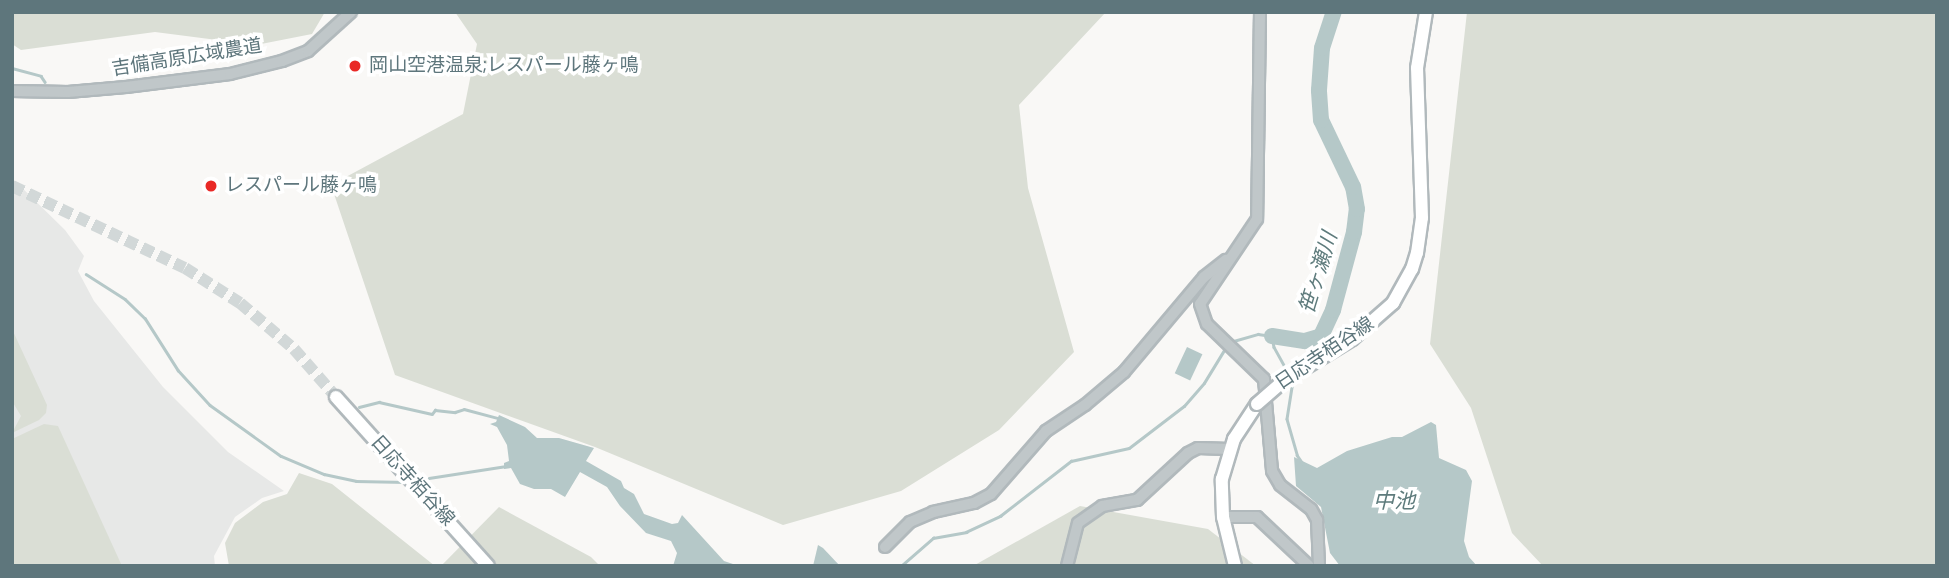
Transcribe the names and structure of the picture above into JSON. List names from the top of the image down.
{
  "streets": {
    "main road": ["日応寺栢谷線"],
    "street": ["吉備高原広域農道"]
  },
  "water": ["笹ヶ瀬川", "中池"],
  "places": ["岡山空港温泉;レスパール藤ヶ鳴", "レスパール藤ヶ鳴"]
}
